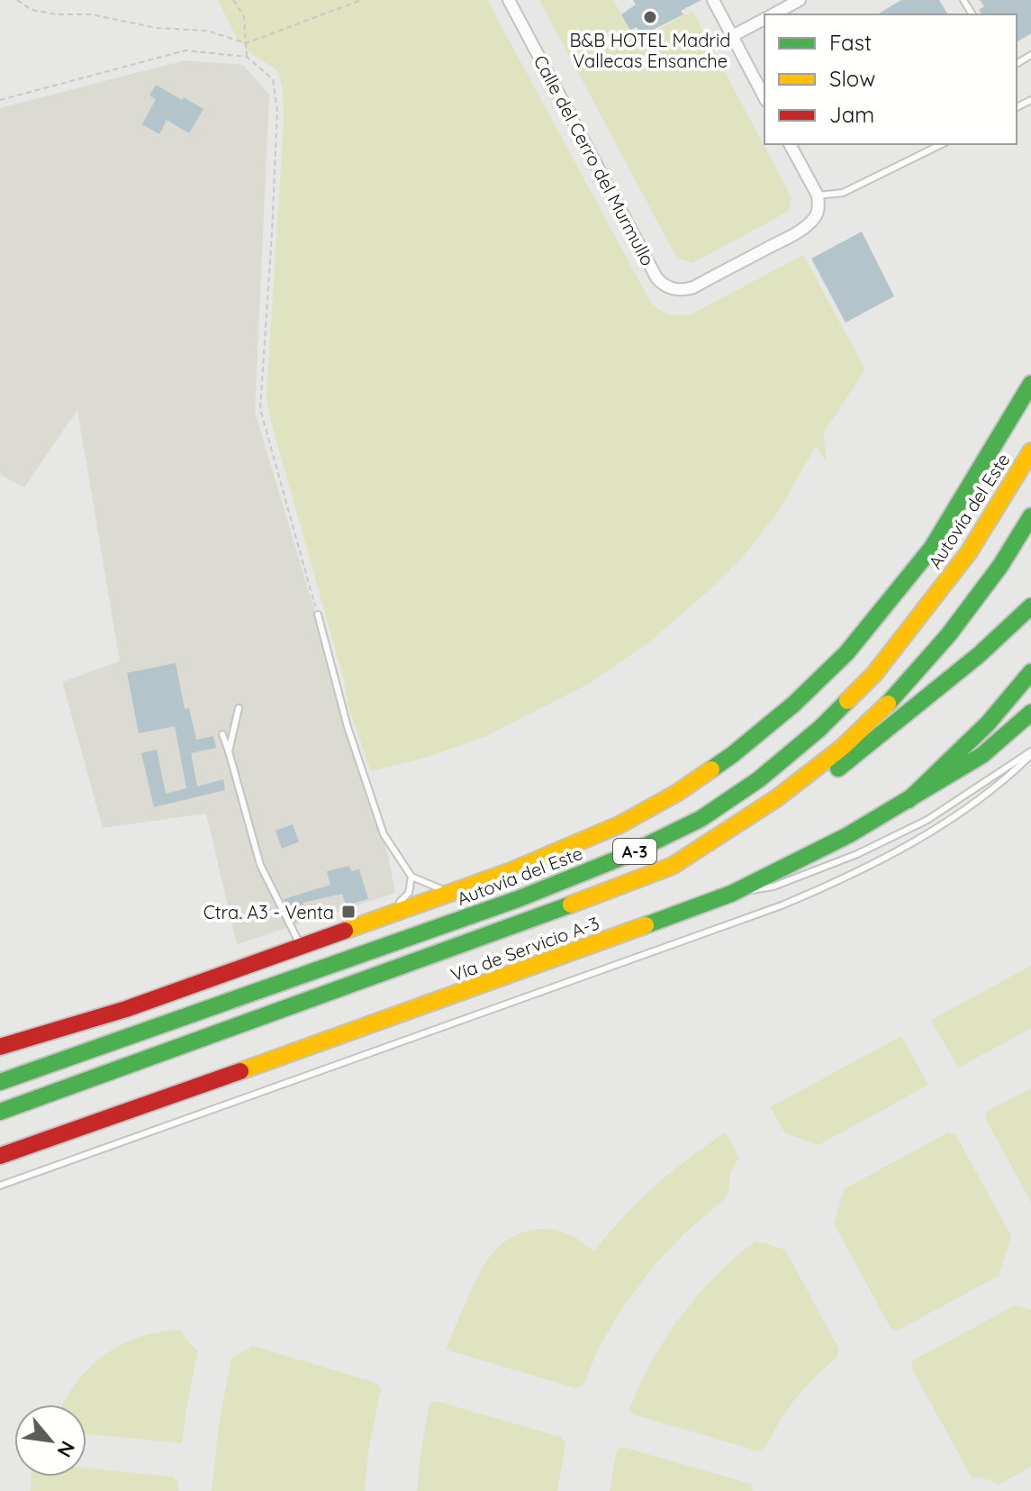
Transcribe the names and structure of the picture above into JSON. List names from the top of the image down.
{
  "streets": {
    "main road": ["Autovía del Este", "A-3", "Vía de Servicio A-3"],
    "street": ["Calle del Cerro del Murmullo"]
  },
  "places": {
    "other": ["B&B HOTEL Madrid Vallecas Ensanche"],
    "transit": ["Ctra. A3 - Venta"]
  },
  "legend": ["Fast", "Slow", "Jam"],
  "north": "bottom right"
}
